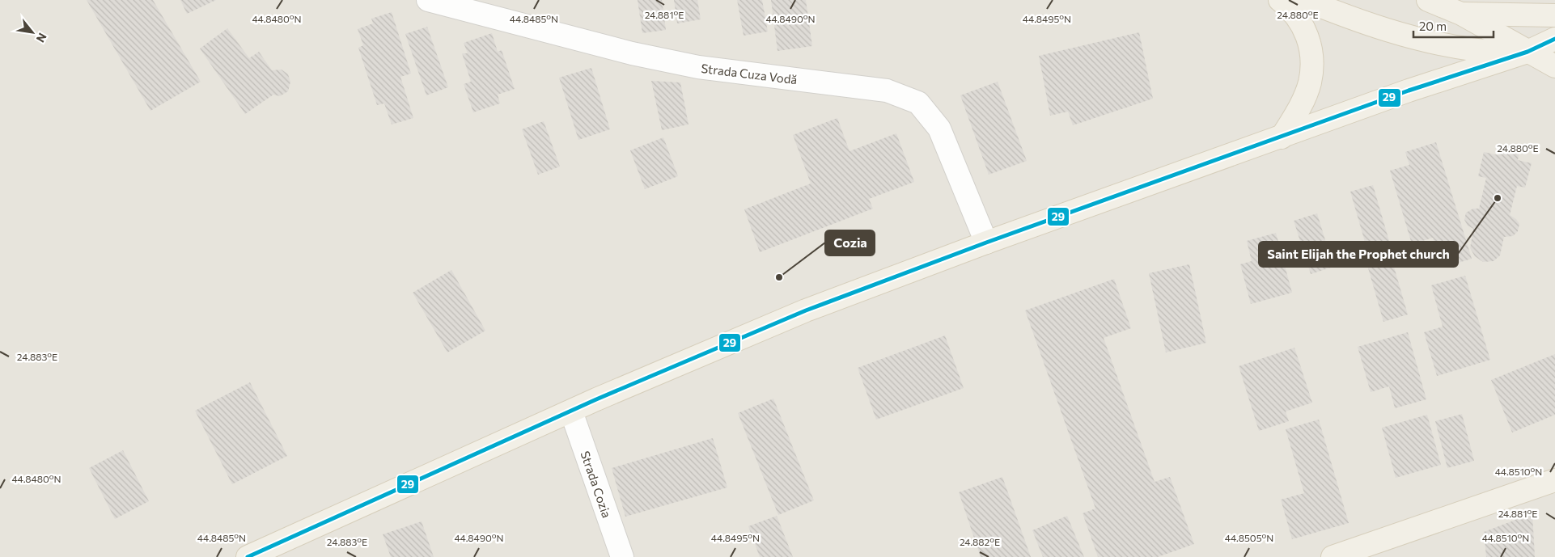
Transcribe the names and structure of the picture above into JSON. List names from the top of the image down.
{
  "streets": {
    "street": ["Strada Cuza Vodă", "Strada Cozia"]
  },
  "places": ["Saint Elijah the Prophet church", "Cozia"],
  "lines": ["transit line 29"],
  "scale_bar": "20 m",
  "north": "bottom right",
  "coordinates": [
    "24.881°E",
    "24.880°E",
    "44.8480°N",
    "44.8485°N",
    "44.8490°N",
    "44.8495°N",
    "24.883°E",
    "44.8510°N",
    "44.8505°N",
    "24.882°E"
  ]
}
